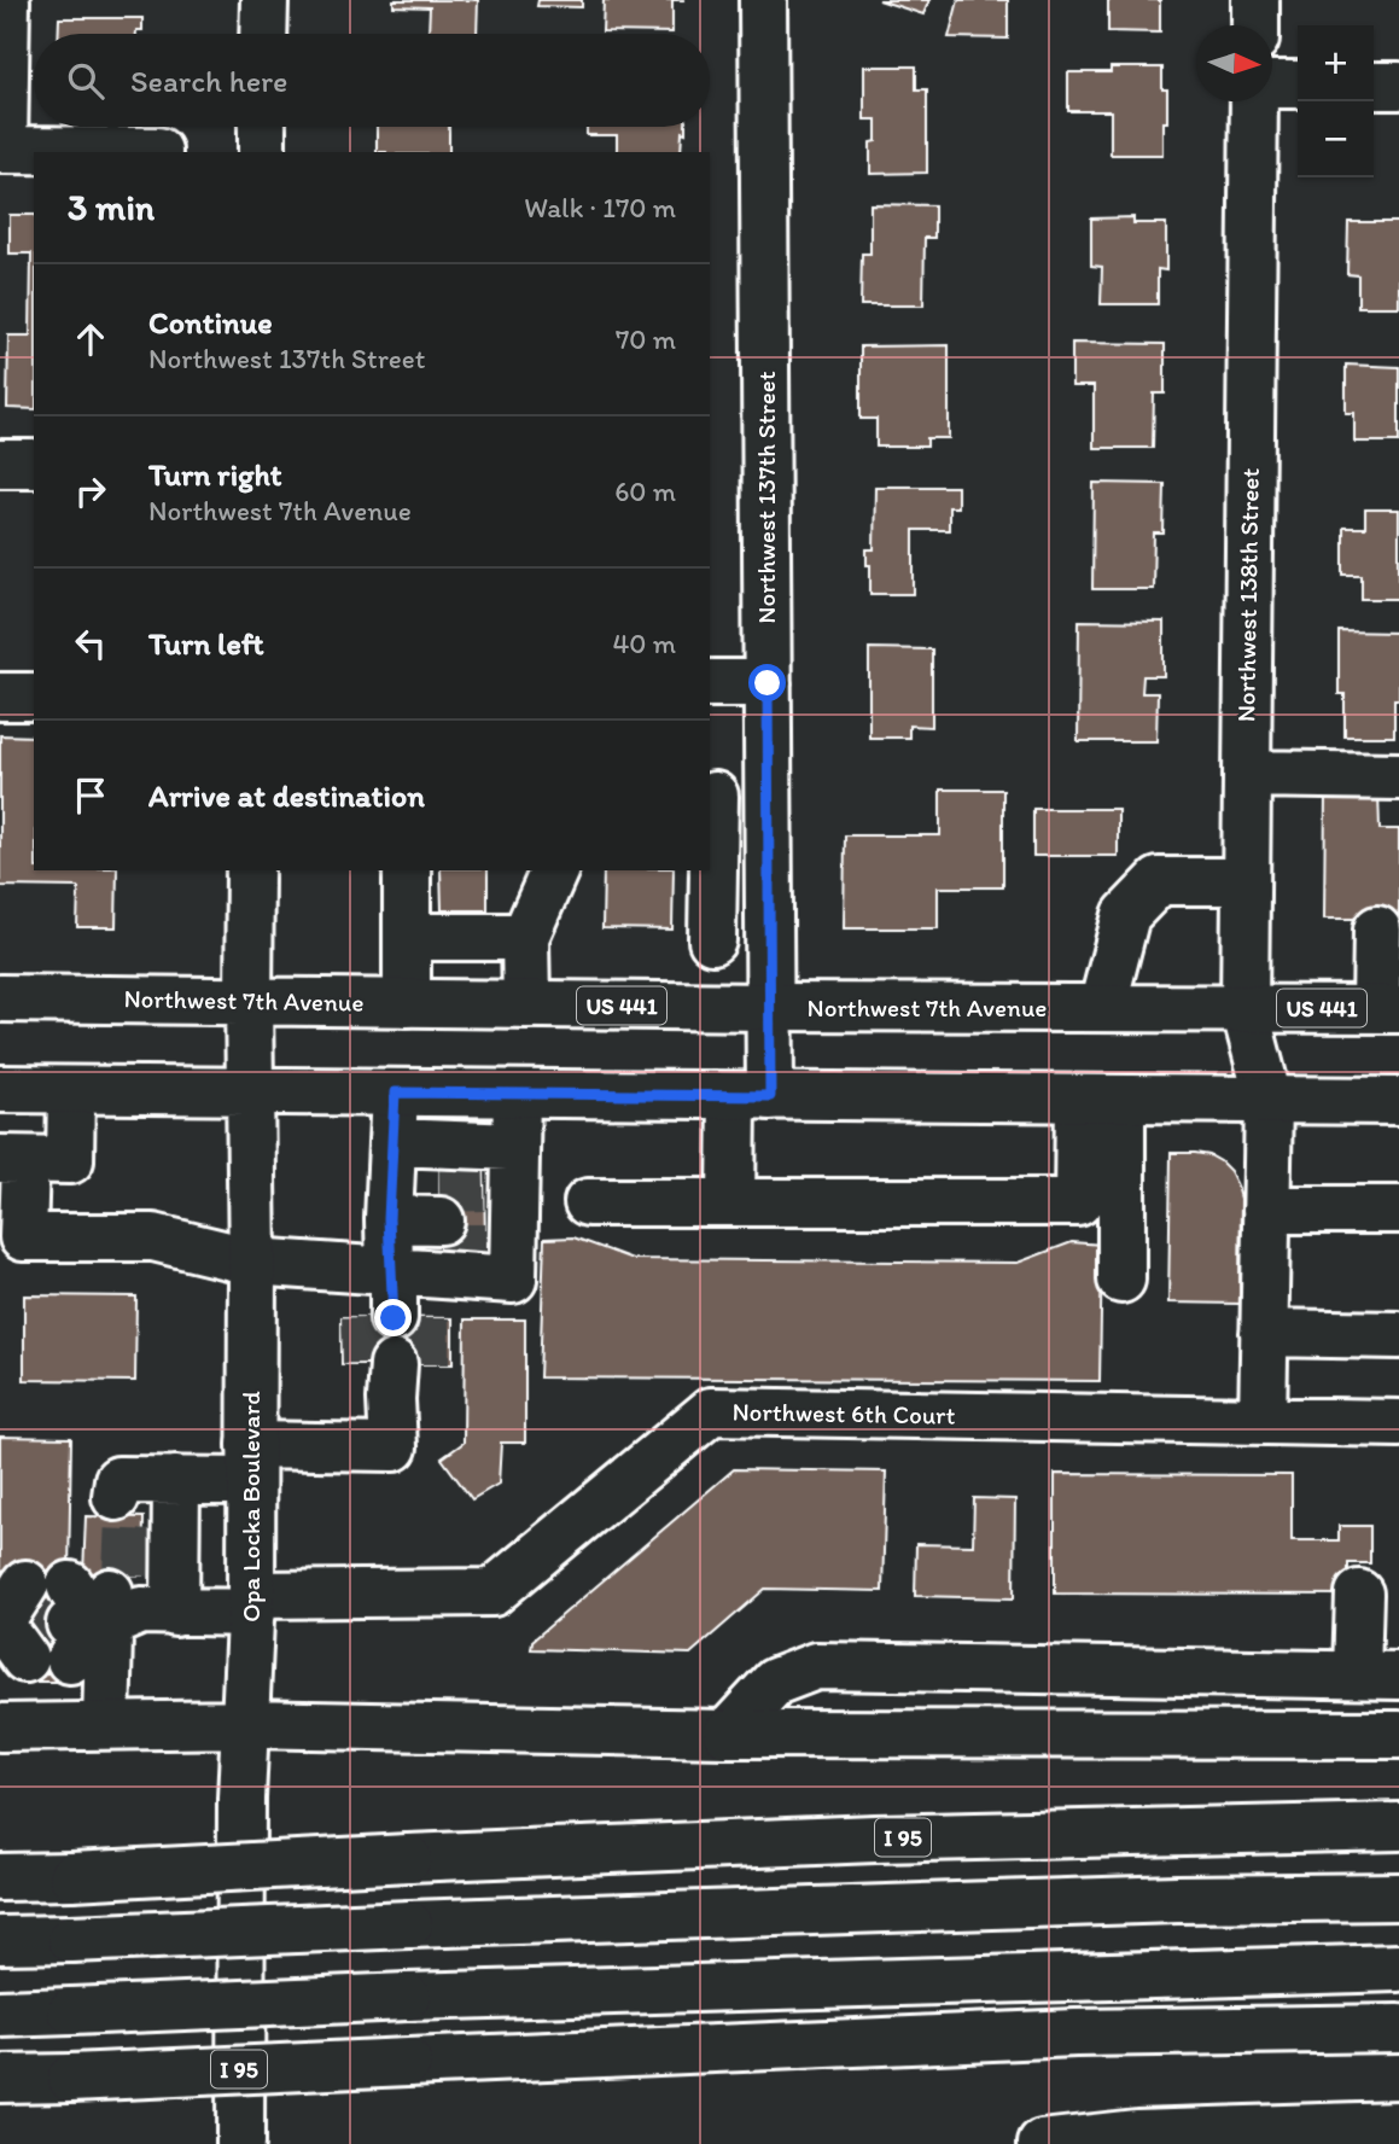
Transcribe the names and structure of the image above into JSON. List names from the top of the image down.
{
  "streets": {
    "main road": [
      "Northwest 137th Street",
      "Northwest 138th Street",
      "Northwest 7th Avenue",
      "US 441",
      "Northwest 6th Court",
      "Opa Locka Boulevard",
      "I 95"
    ]
  },
  "crossings": [
    ["Northwest 137th Street", "Northwest 7th Avenue"],
    ["Northwest 138th Street", "Northwest 7th Avenue"],
    ["Northwest 138th Street", "Northwest 6th Court"],
    ["Northwest 7th Avenue", "Opa Locka Boulevard"],
    ["Northwest 6th Court", "Opa Locka Boulevard"]
  ],
  "north": "right",
  "page": {
    "map_buttons": ["+", "−"],
    "search": "Search here",
    "heading": ["3 min", "Walk · 170 m"],
    "list": [
      ["Continue", "Northwest 137th Street", "70 m"],
      ["Turn right", "Northwest 7th Avenue", "60 m"],
      ["Turn left", "40 m"],
      "Arrive at destination"
    ]
  }
}
